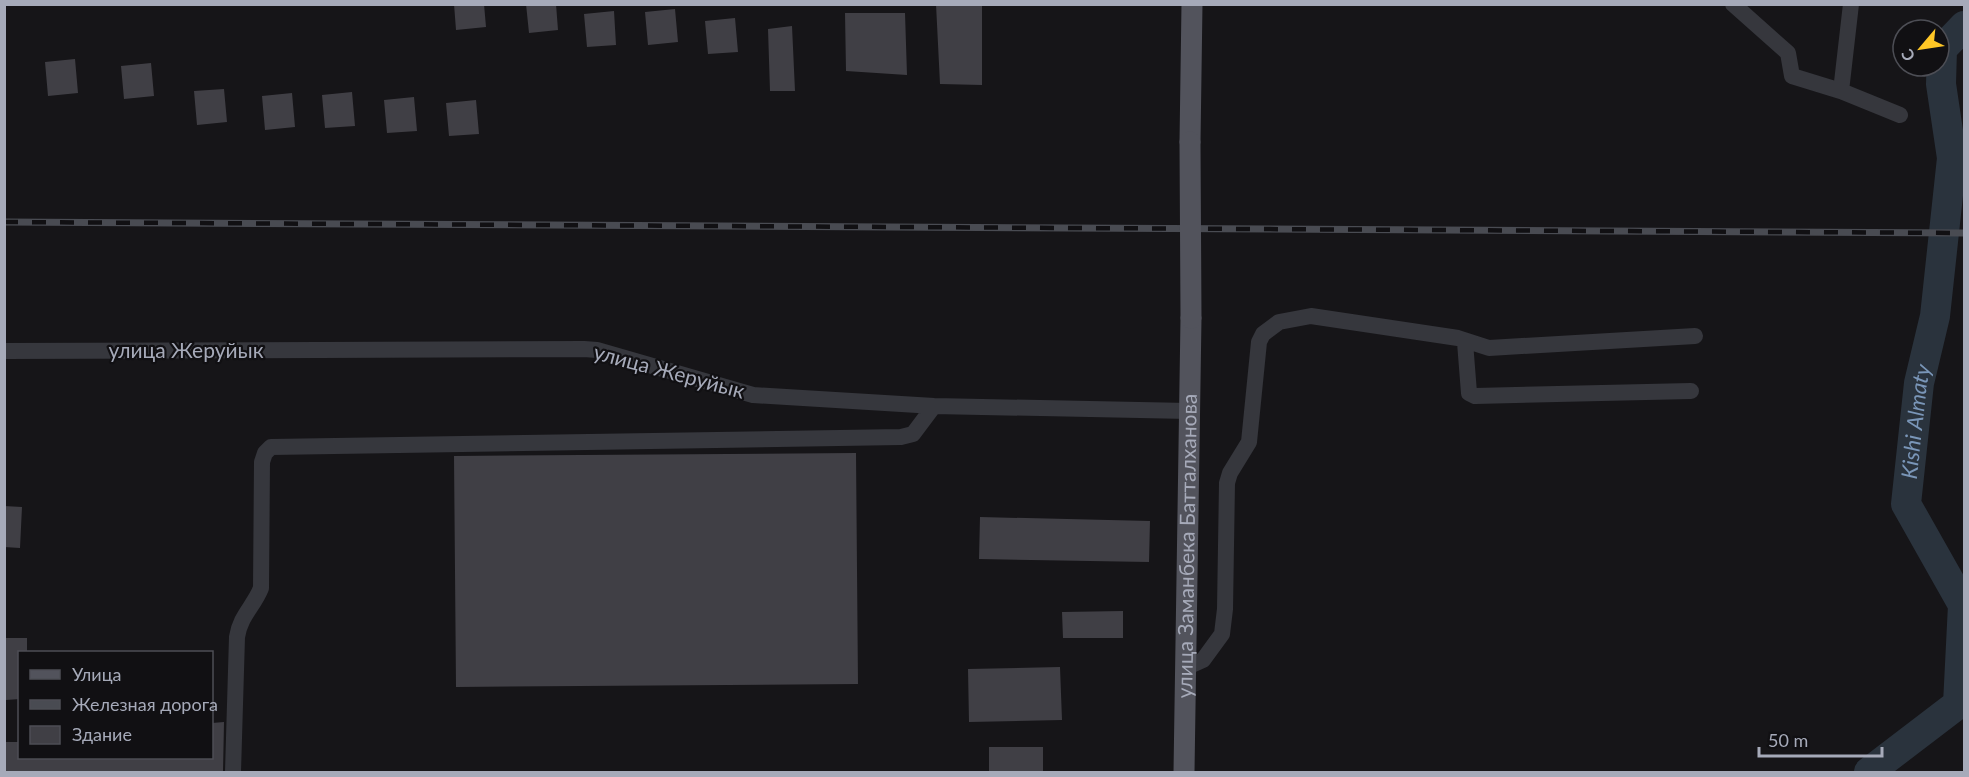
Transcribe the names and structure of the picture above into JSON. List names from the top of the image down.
{
  "streets": {
    "main road": ["улица Заманбека Батталханова"],
    "street": ["улица Жеруйык"]
  },
  "crossings": [
    ["улица Жеруйык", "улица Заманбека Батталханова"]
  ],
  "water": ["Kіshі Almaty"],
  "legend": ["Улица", "Железная дорога", "Здание"],
  "scale_bar": "50 m",
  "north": "bottom left"
}
